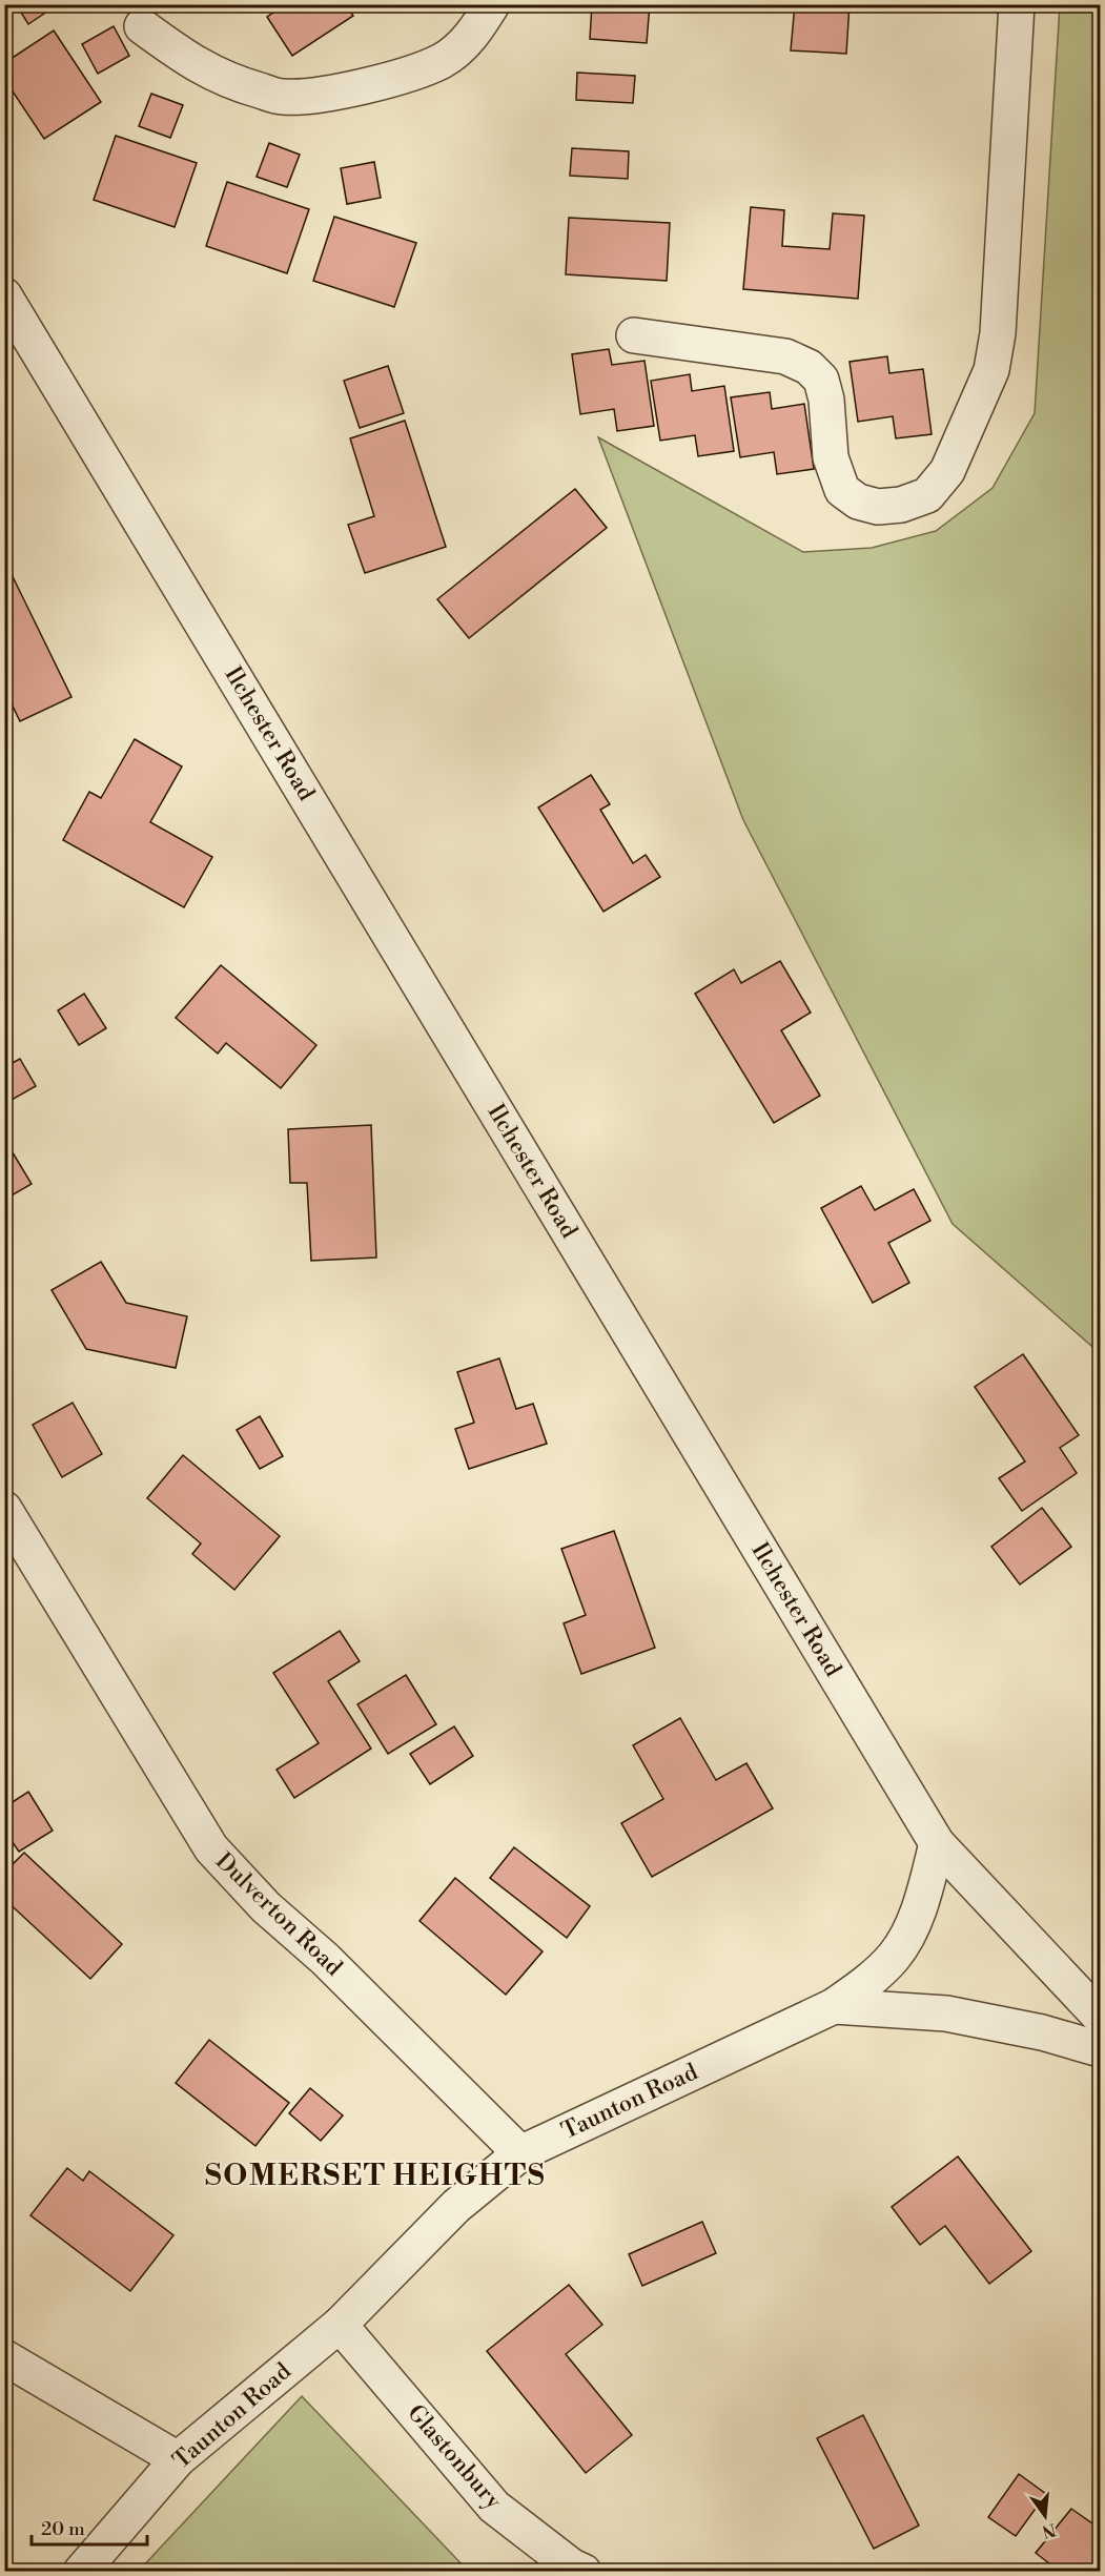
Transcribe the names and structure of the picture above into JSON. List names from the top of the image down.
{
  "streets": {
    "street": [
      "Ilchester Road",
      "Dulverton Road",
      "Taunton Road",
      "Glastonbury"
    ]
  },
  "crossings": [
    ["Ilchester Road", "Taunton Road"],
    ["Dulverton Road", "Taunton Road"],
    ["Taunton Road", "Glastonbury"]
  ],
  "districts": ["SOMERSET HEIGHTS"],
  "scale_bar": "20 m",
  "north": "bottom"
}
